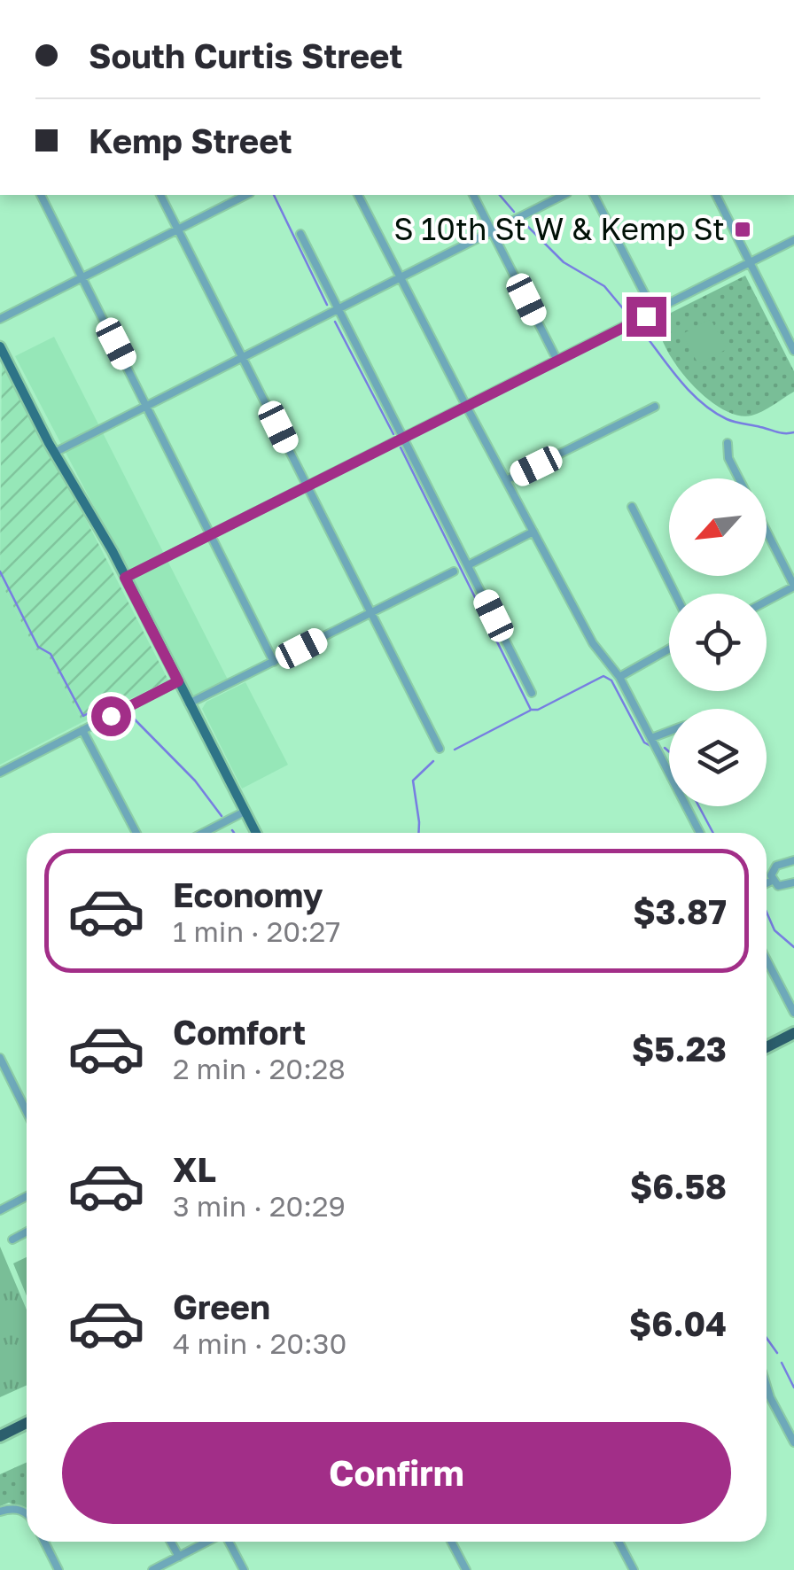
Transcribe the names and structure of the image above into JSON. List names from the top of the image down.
{
  "places": {
    "transit": ["S 10th St W & Kemp St"]
  },
  "north": "bottom left",
  "page": {
    "banner": ["South Curtis Street", "Kemp Street"],
    "list": [
      {
        "name": "Economy",
        "note": "1 min · 20:27",
        "value": "$3.87"
      },
      {
        "name": "Comfort",
        "note": "2 min · 20:28",
        "value": "$5.23"
      },
      {
        "name": "XL",
        "note": "3 min · 20:29",
        "value": "$6.58"
      },
      {
        "name": "Green",
        "note": "4 min · 20:30",
        "value": "$6.04"
      }
    ],
    "buttons": "Confirm"
  }
}
